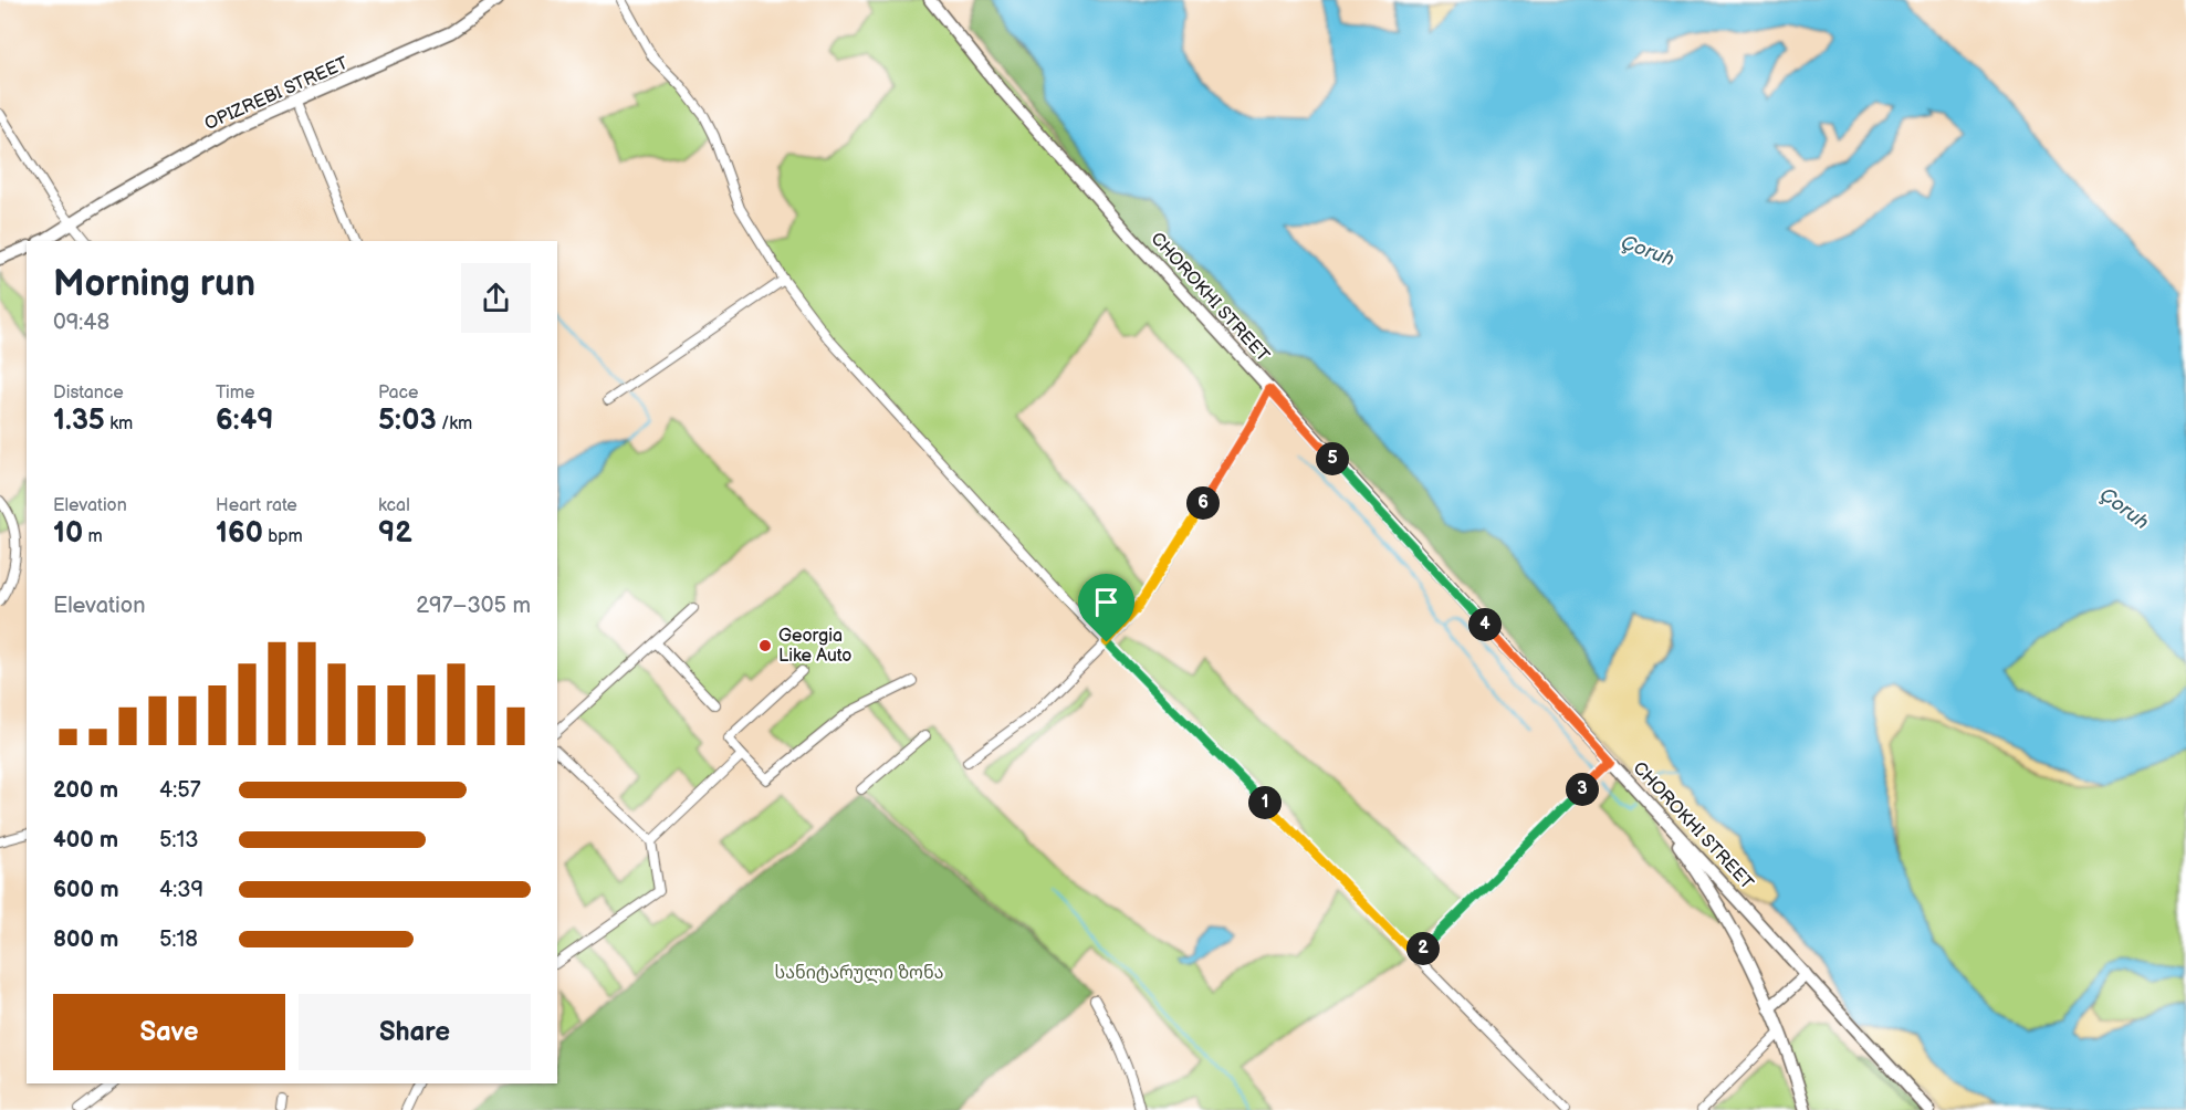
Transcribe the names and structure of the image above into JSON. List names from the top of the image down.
{
  "streets": {
    "street": ["OPIZREBI STREET", "CHOROKHI STREET"]
  },
  "water": ["Çoruh"],
  "parks": ["სანიტარული ზონა"],
  "places": ["Georgia Like Auto"],
  "page": {
    "heading": ["Morning run", "09:48"],
    "stats": [
      ["Distance", "1.35 km"],
      ["Time", "6:49"],
      ["Pace", "5:03 /km"],
      ["Elevation", "10 m"],
      ["Heart rate", "160 bpm"],
      ["kcal", "92"]
    ],
    "pins": [
      "5",
      "6",
      "4",
      "3",
      "1",
      "2"
    ],
    "chart": ["Elevation", "297–305 m"],
    "list": [
      {
        "name": "200 m",
        "note": "4:57"
      },
      {
        "name": "400 m",
        "note": "5:13"
      },
      {
        "name": "600 m",
        "note": "4:39"
      },
      {
        "name": "800 m",
        "note": "5:18"
      }
    ],
    "buttons": ["Save", "Share"]
  }
}
